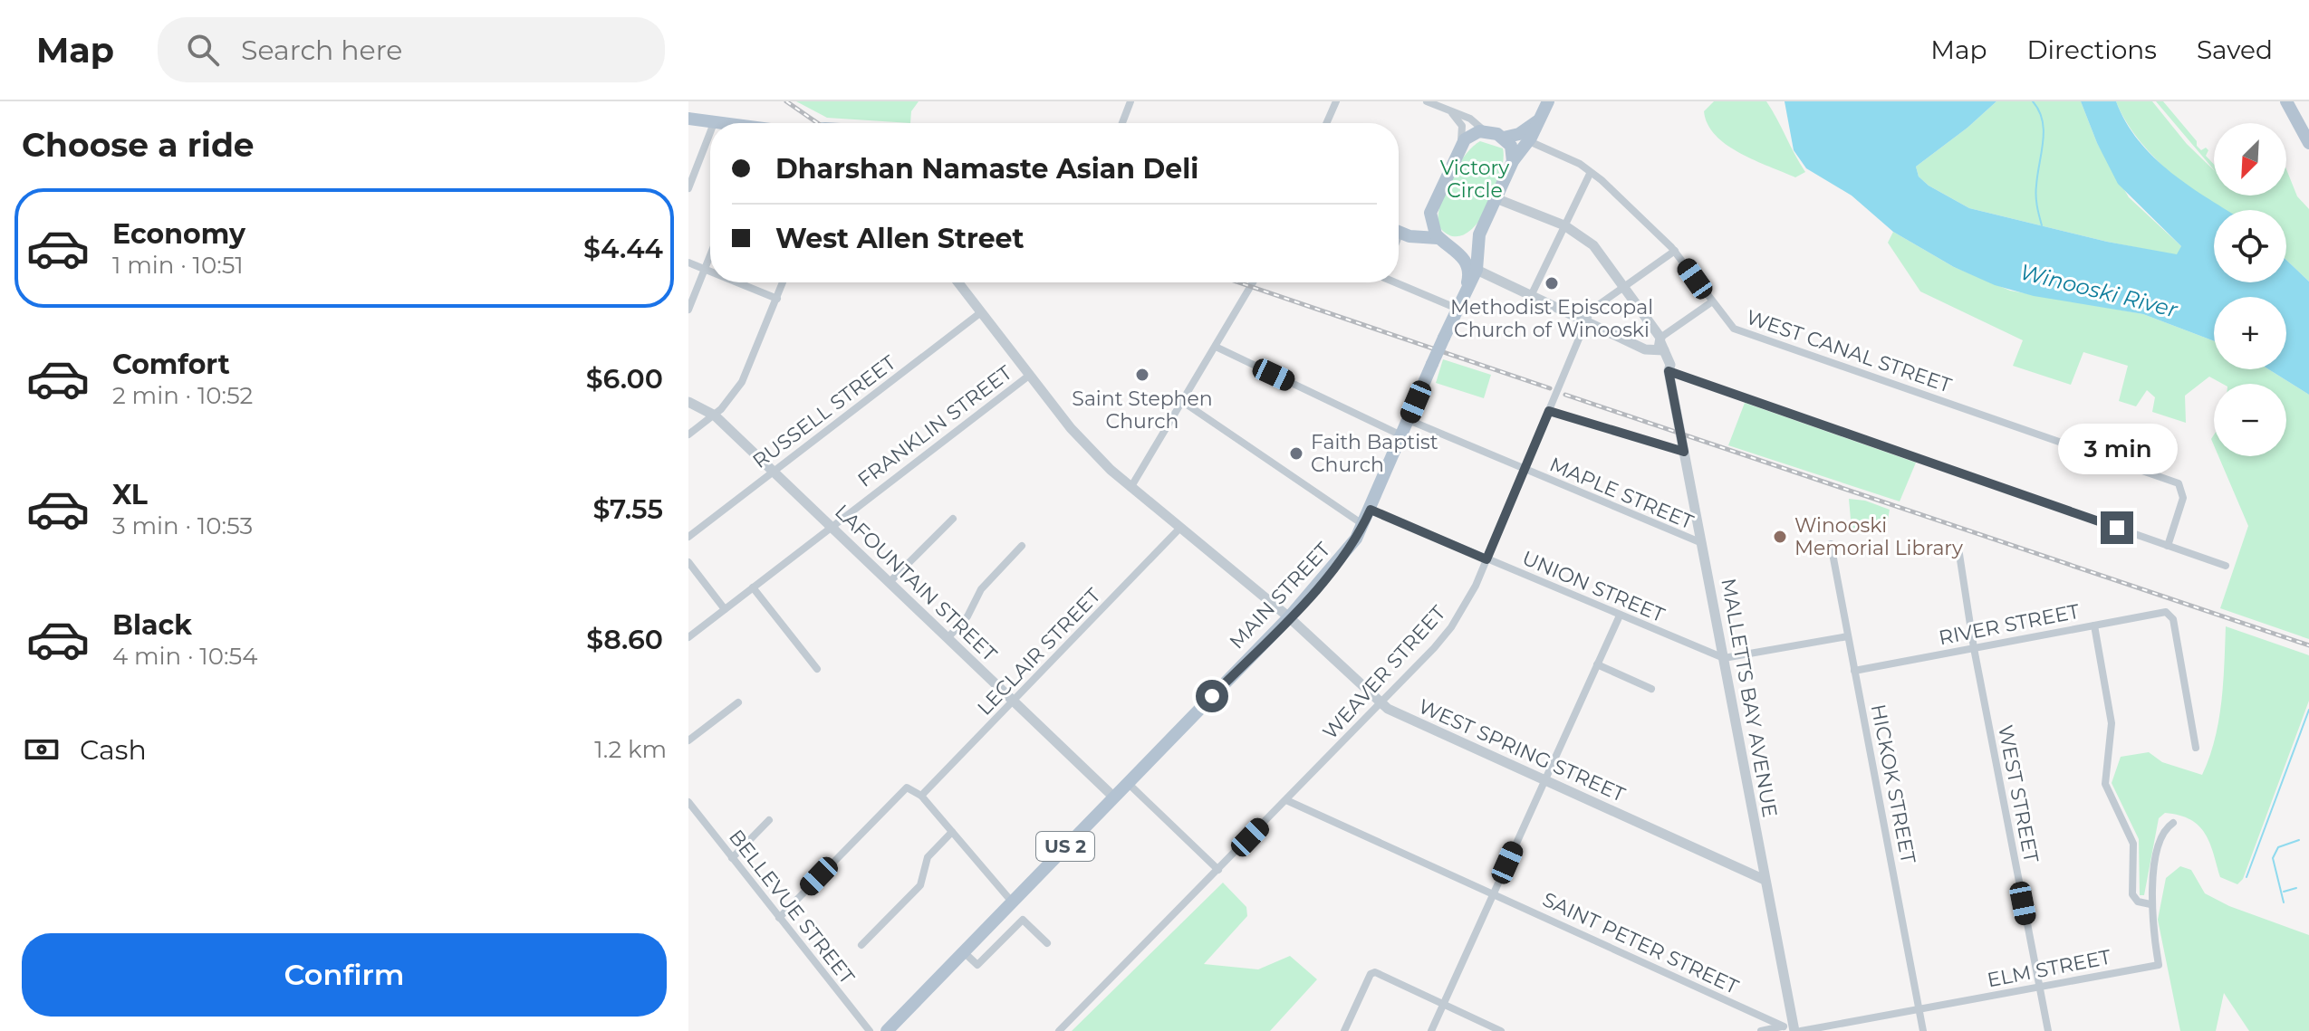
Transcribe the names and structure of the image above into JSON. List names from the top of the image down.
{
  "streets": {
    "main road": ["MAIN STREET", "US 2"],
    "street": [
      "WEST CANAL STREET",
      "RUSSELL STREET",
      "FRANKLIN STREET",
      "MAPLE STREET",
      "LAFOUNTAIN STREET",
      "UNION STREET",
      "RIVER STREET",
      "LECLAIR STREET",
      "WEAVER STREET",
      "MALLETTS BAY AVENUE",
      "WEST SPRING STREET",
      "HICKOK STREET",
      "WEST STREET",
      "BELLEVUE STREET",
      "SAINT PETER STREET",
      "ELM STREET"
    ]
  },
  "crossings": [
    ["WEST CANAL STREET", "MAIN STREET"],
    ["WEST CANAL STREET", "WEAVER STREET"],
    ["RUSSELL STREET", "LAFOUNTAIN STREET"],
    ["RUSSELL STREET", "WEST SPRING STREET"],
    ["FRANKLIN STREET", "LAFOUNTAIN STREET"],
    ["FRANKLIN STREET", "WEST SPRING STREET"],
    ["MAPLE STREET", "MAIN STREET"],
    ["MAPLE STREET", "WEAVER STREET"],
    ["MAPLE STREET", "MALLETTS BAY AVENUE"],
    ["LAFOUNTAIN STREET", "MAIN STREET"],
    ["LAFOUNTAIN STREET", "LECLAIR STREET"],
    ["UNION STREET", "MAIN STREET"],
    ["UNION STREET", "WEAVER STREET"],
    ["UNION STREET", "MALLETTS BAY AVENUE"],
    ["MAIN STREET", "MALLETTS BAY AVENUE"],
    ["MAIN STREET", "WEST SPRING STREET"],
    ["RIVER STREET", "HICKOK STREET"],
    ["RIVER STREET", "WEST STREET"],
    ["LECLAIR STREET", "WEST SPRING STREET"],
    ["WEAVER STREET", "MALLETTS BAY AVENUE"],
    ["WEAVER STREET", "WEST SPRING STREET"],
    ["WEAVER STREET", "SAINT PETER STREET"],
    ["MALLETTS BAY AVENUE", "WEST SPRING STREET"],
    ["MALLETTS BAY AVENUE", "SAINT PETER STREET"],
    ["MALLETTS BAY AVENUE", "ELM STREET"],
    ["HICKOK STREET", "ELM STREET"],
    ["WEST STREET", "ELM STREET"],
    ["SAINT PETER STREET", "ELM STREET"]
  ],
  "water": ["Winooski River"],
  "parks": ["Victory Circle"],
  "places": [
    "Methodist Episcopal Church of Winooski",
    "Saint Stephen Church",
    "Faith Baptist Church",
    "Winooski Memorial Library"
  ],
  "north": "bottom left",
  "page": {
    "header": "Map",
    "search": "Search here",
    "nav": ["Map", "Directions", "Saved"],
    "heading": "Choose a ride",
    "map_buttons": ["+", "−"],
    "banner": ["Dharshan Namaste Asian Deli", "West Allen Street"],
    "list": [
      {
        "name": "Economy",
        "note": "1 min · 10:51",
        "value": "$4.44"
      },
      {
        "name": "Comfort",
        "note": "2 min · 10:52",
        "value": "$6.00"
      },
      {
        "name": "XL",
        "note": "3 min · 10:53",
        "value": "$7.55"
      },
      {
        "name": "Black",
        "note": "4 min · 10:54",
        "value": "$8.60"
      }
    ],
    "bubble": "3 min",
    "pay": ["Cash", "1.2 km"],
    "buttons": "Confirm"
  }
}
